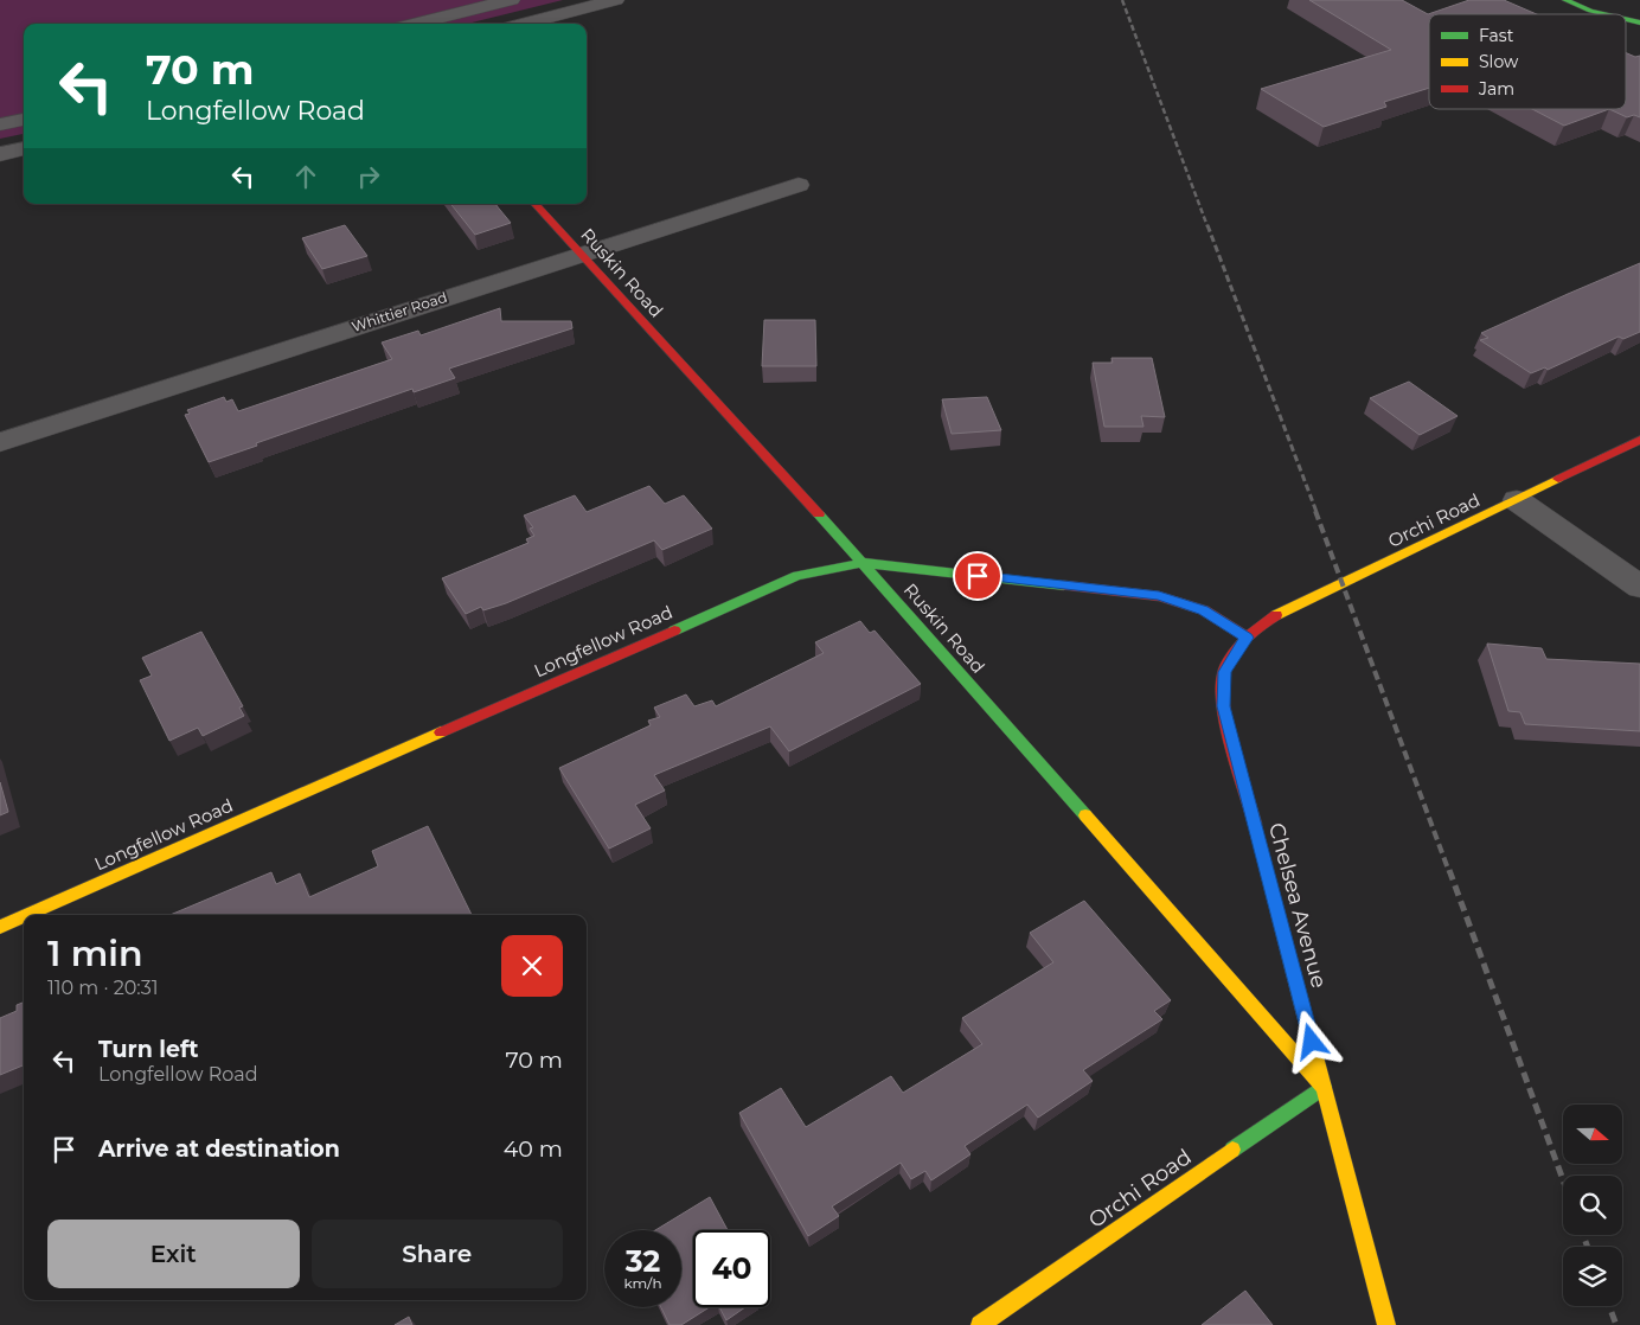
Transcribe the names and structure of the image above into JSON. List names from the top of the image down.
{
  "streets": {
    "street": [
      "Ruskin Road",
      "Whittier Road",
      "Orchi Road",
      "Longfellow Road",
      "Chelsea Avenue"
    ]
  },
  "crossings": [
    ["Ruskin Road", "Whittier Road"],
    ["Ruskin Road", "Orchi Road"],
    ["Ruskin Road", "Longfellow Road"],
    ["Ruskin Road", "Chelsea Avenue"],
    ["Orchi Road", "Longfellow Road"],
    ["Orchi Road", "Chelsea Avenue"],
    ["Longfellow Road", "Chelsea Avenue"]
  ],
  "legend": ["Fast", "Slow", "Jam"],
  "north": "right",
  "page": {
    "turn": ["70 m", "Longfellow Road"],
    "heading": ["1 min", "110 m · 20:31"],
    "list": [
      {
        "name": "Turn left",
        "note": "Longfellow Road",
        "value": "70 m"
      },
      {
        "name": "Arrive at destination",
        "value": "40 m"
      }
    ],
    "buttons": ["Exit", "Share"],
    "speed": "32 km/h",
    "limit": "40"
  }
}
